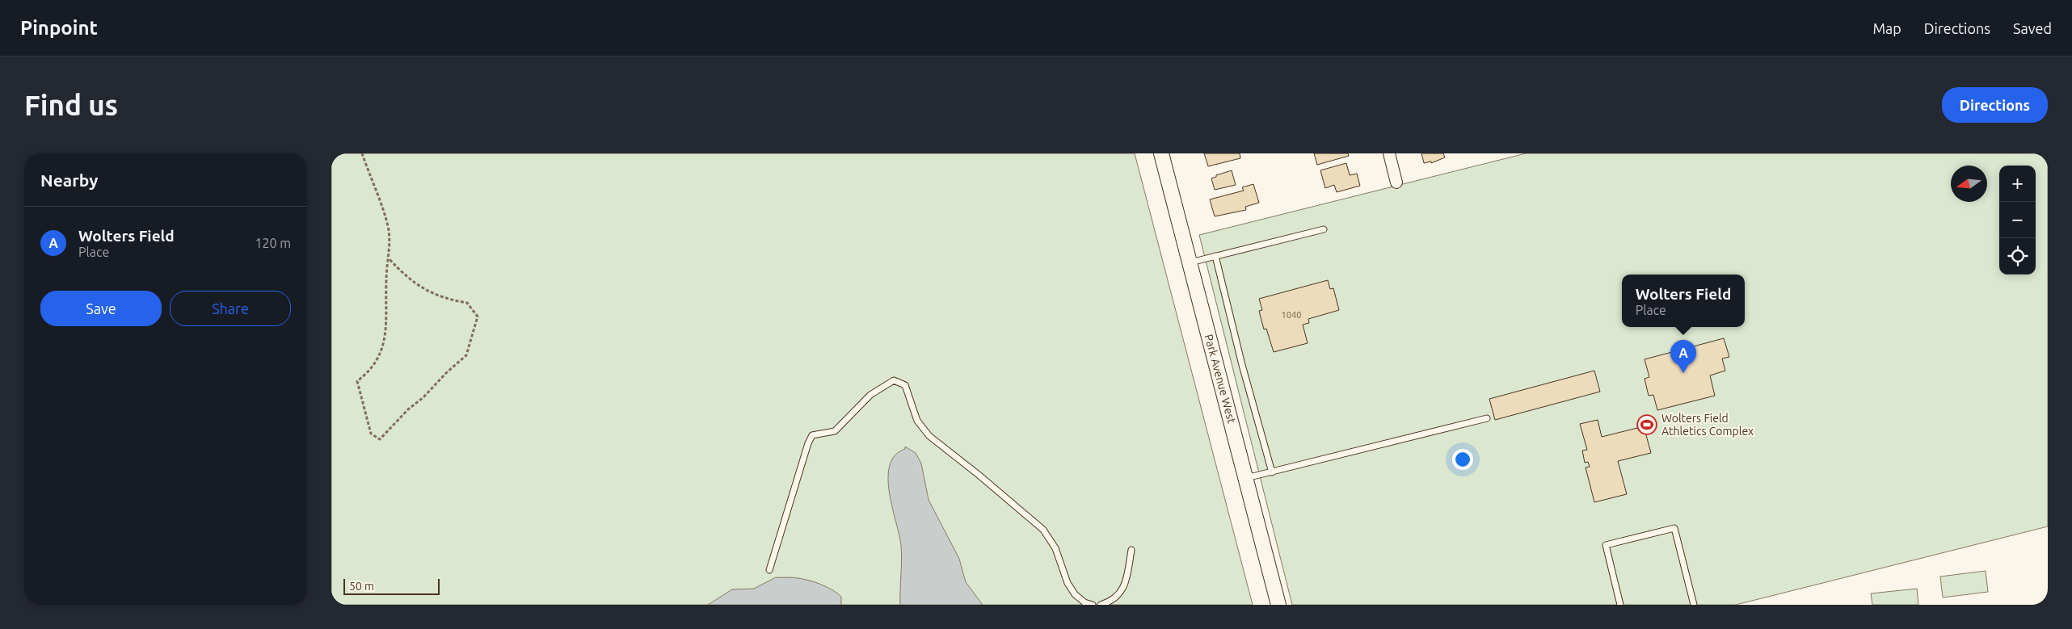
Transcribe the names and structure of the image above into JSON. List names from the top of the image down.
{
  "streets": {
    "street": ["Park Avenue West"]
  },
  "places": {
    "sports": ["Wolters Field Athletics Complex"]
  },
  "house_numbers": ["1040"],
  "scale_bar": "50 m",
  "north": "left",
  "page": {
    "header": "Pinpoint",
    "nav": ["Map", "Directions", "Saved"],
    "buttons": [
      "Directions",
      ["Save", "Share"]
    ],
    "title": "Find us",
    "heading": "Nearby",
    "map_buttons": ["+", "−"],
    "list": [
      {
        "mark": "A",
        "name": "Wolters Field",
        "note": "Place",
        "value": "120 m"
      }
    ],
    "popup": ["Wolters Field", "Place"],
    "pins": "A",
    "scale": "50 m"
  }
}
